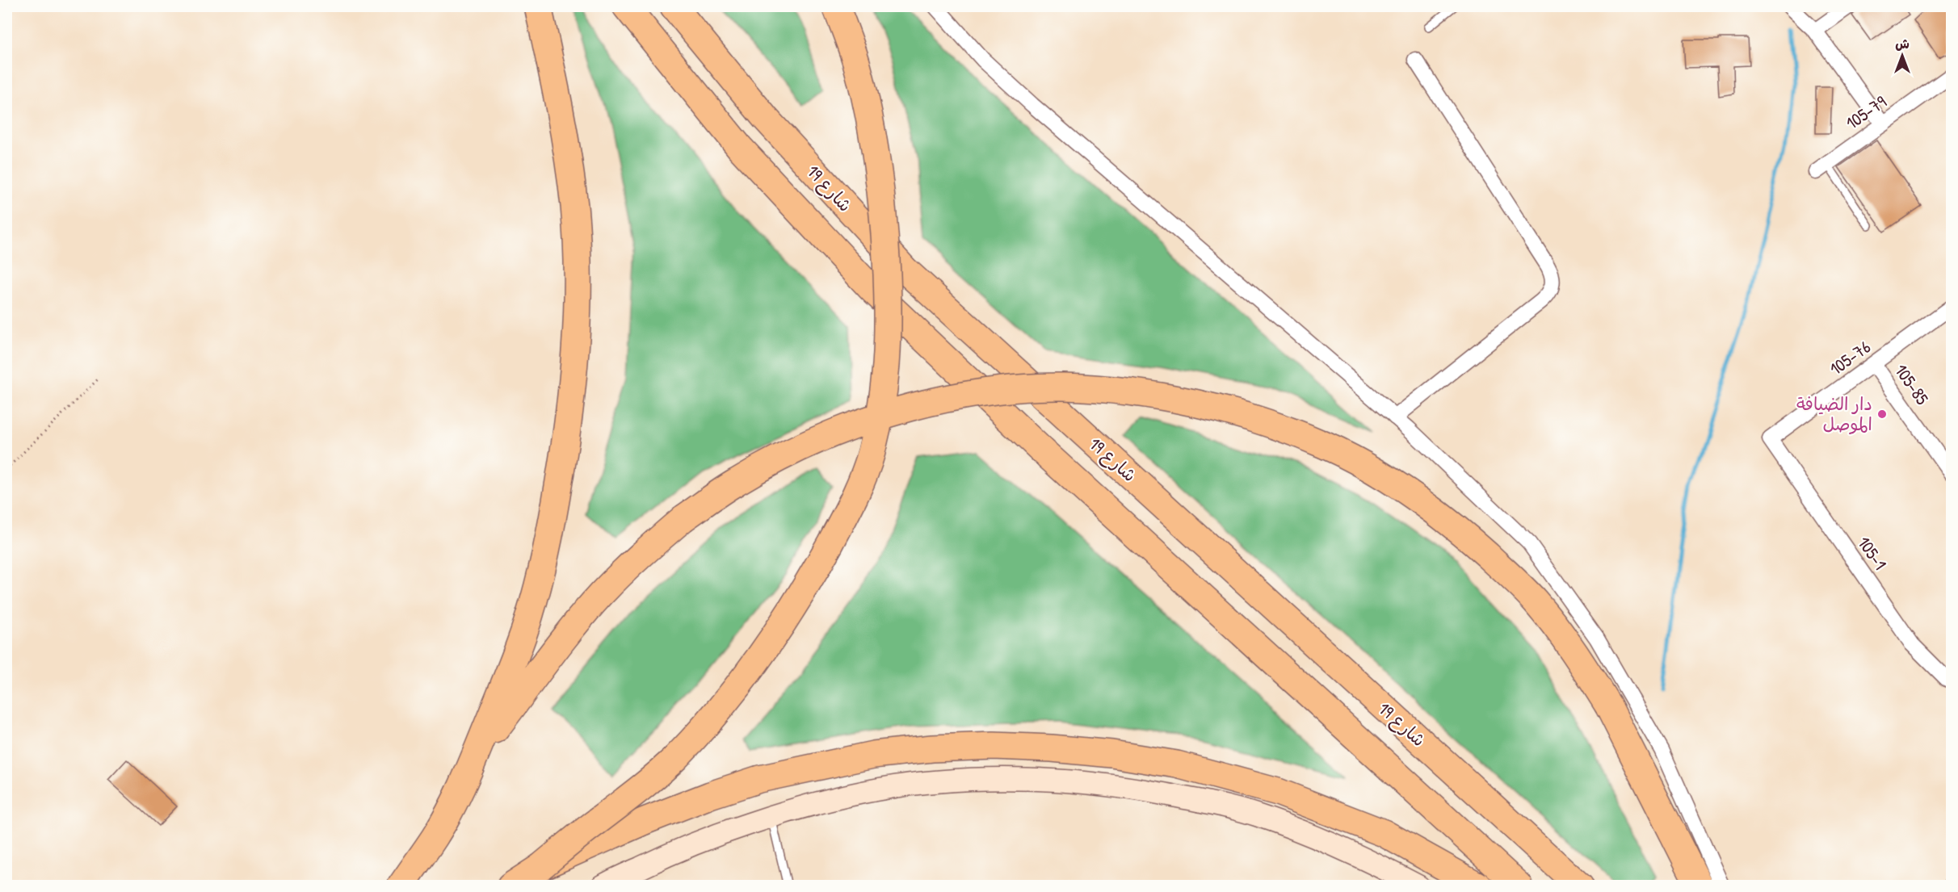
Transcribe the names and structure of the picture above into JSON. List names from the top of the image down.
{
  "streets": {
    "highway": ["شارع 19"],
    "street": [
      "105-79",
      "105-76",
      "105-85",
      "105-1"
    ]
  },
  "crossings": [
    ["105-76", "105-85"],
    ["105-76", "105-1"]
  ],
  "places": ["دار الضيافة الموصل"],
  "north": "top"
}
